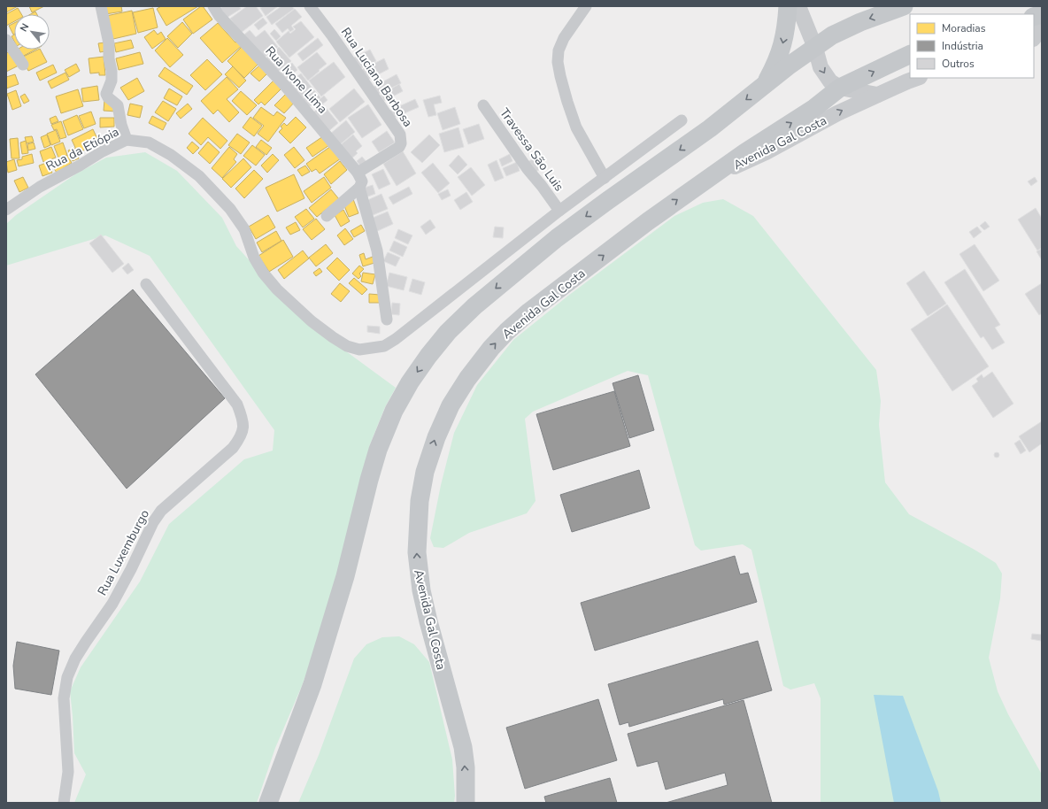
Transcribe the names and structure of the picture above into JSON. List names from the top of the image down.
{
  "streets": {
    "main road": ["Avenida Gal Costa"],
    "street": [
      "Rua Luciana Barbosa",
      "Rua Ivone Lima",
      "Rua da Etiópia",
      "Travessa São Luis",
      "Rua Luxemburgo"
    ]
  },
  "crossings": [
    ["Rua Luciana Barbosa", "Rua Ivone Lima"],
    ["Rua da Etiópia", "Travessa São Luis"]
  ],
  "legend": ["Moradias", "Indústria", "Outros"],
  "north": "top left"
}
